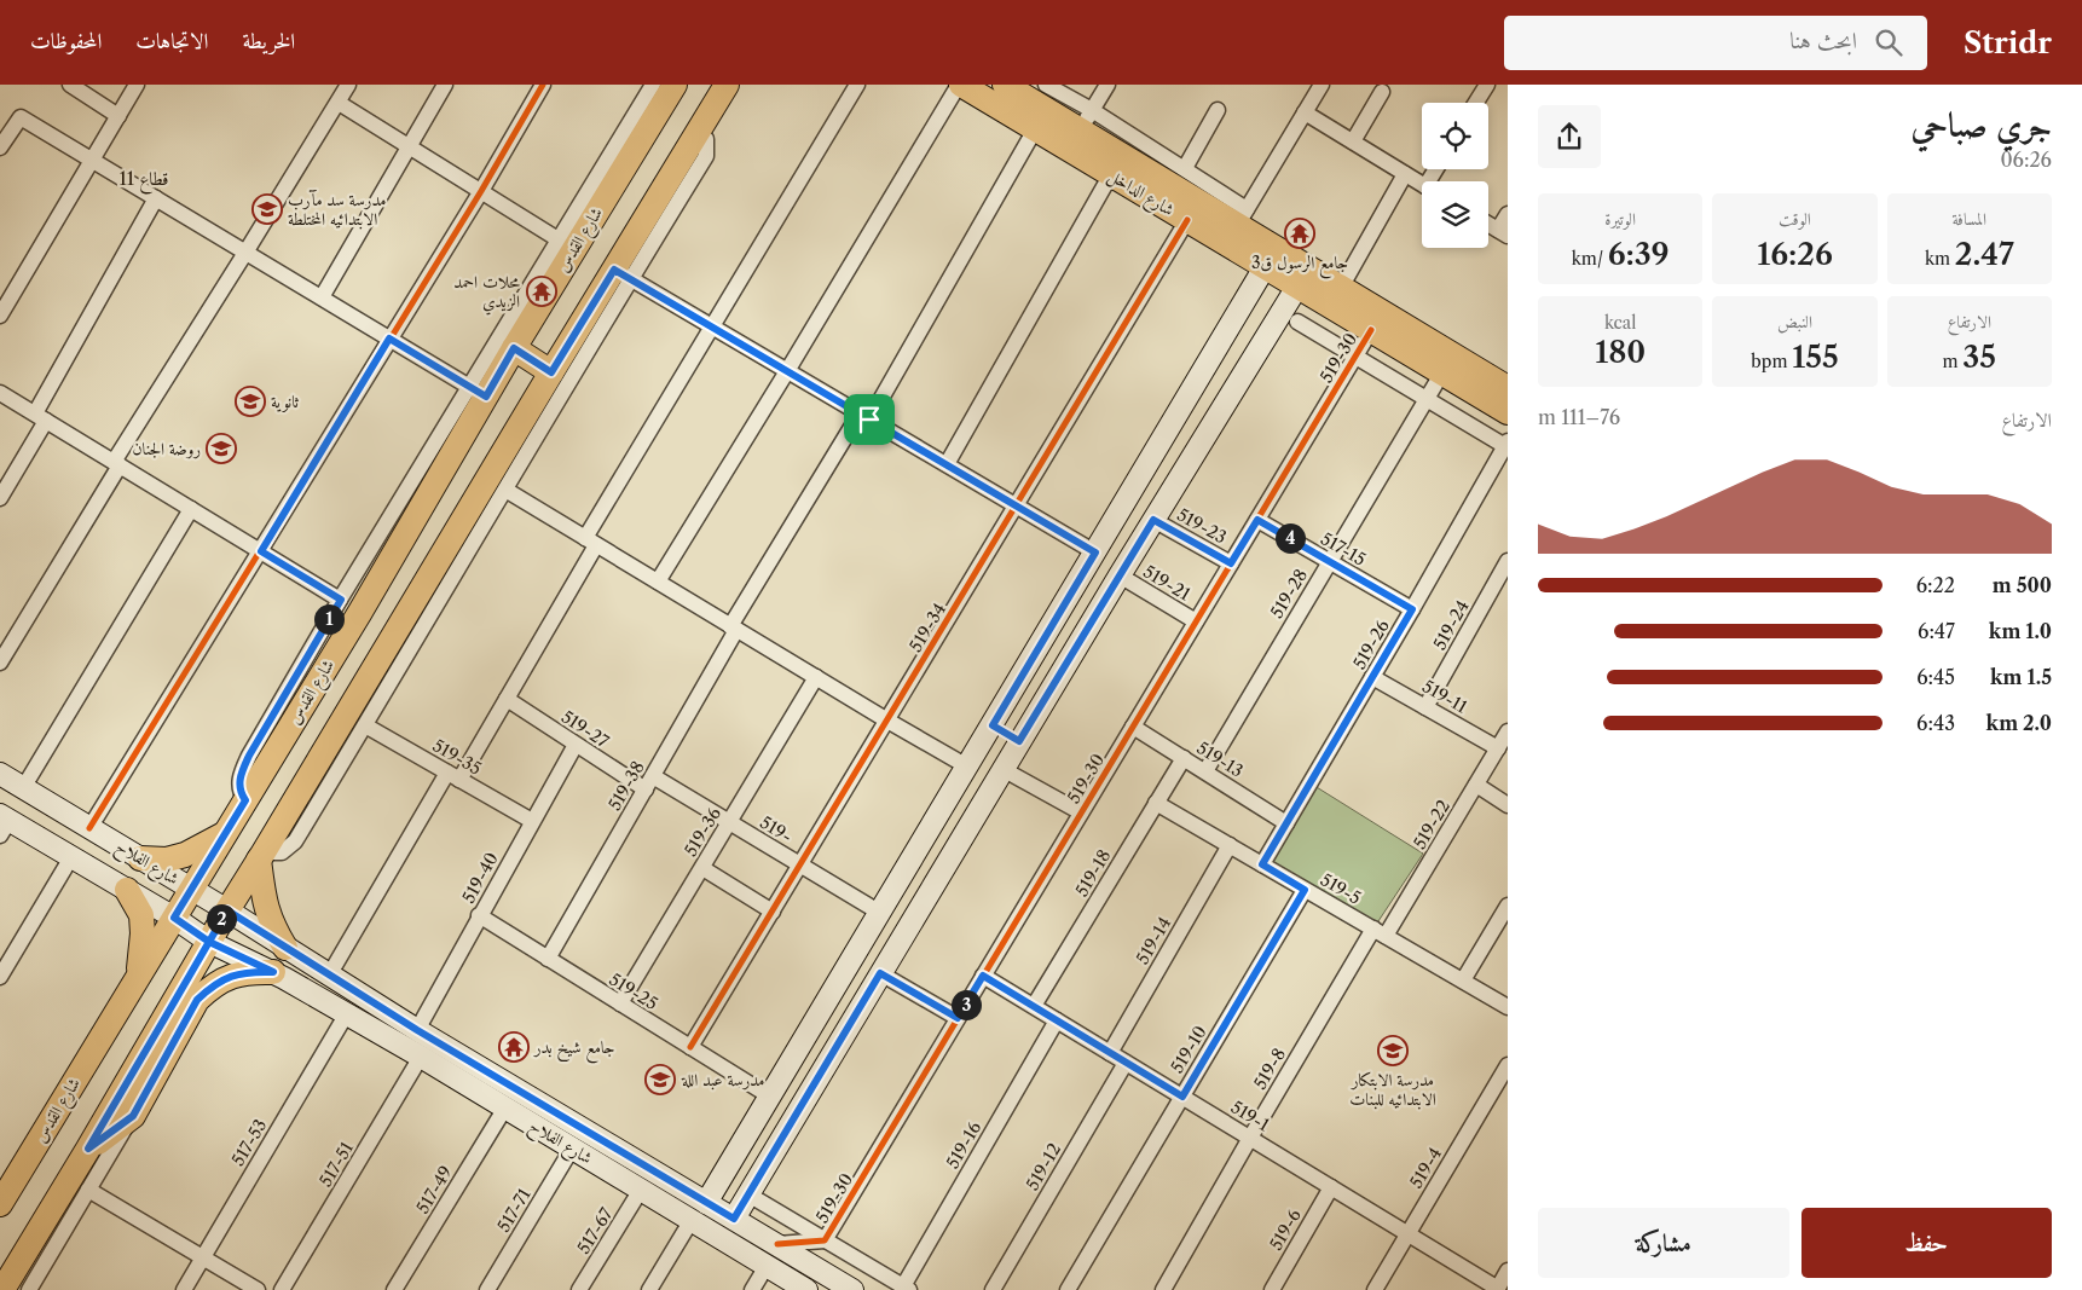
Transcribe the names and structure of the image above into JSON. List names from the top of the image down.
{
  "streets": {
    "main road": ["شارع الداخل", "شارع القدس"],
    "street": [
      "519-30",
      "519-23",
      "517-15",
      "519-21",
      "519-28",
      "519-24",
      "519-34",
      "519-26",
      "519-11",
      "519-27",
      "519-35",
      "519-13",
      "519-38",
      "519-22",
      "519-",
      "519-36",
      "شارع الفلاح",
      "519-18",
      "519-40",
      "519-5",
      "519-14",
      "519-25",
      "519-10",
      "519-8",
      "519-1",
      "517-53",
      "519-16",
      "517-51",
      "519-12",
      "519-4",
      "517-49",
      "517-71",
      "519-6",
      "517-67"
    ]
  },
  "crossings": [
    ["شارع الداخل", "519-30"],
    ["شارع الداخل", "519-28"],
    ["شارع الداخل", "519-34"],
    ["شارع الداخل", "519-38"],
    ["شارع القدس", "شارع الفلاح"],
    ["519-30", "519-23"],
    ["519-30", "517-15"],
    ["519-30", "519-21"],
    ["519-30", "519-13"],
    ["519-30", "519-1"],
    ["517-15", "519-28"],
    ["517-15", "519-26"],
    ["519-28", "519-13"],
    ["519-24", "519-11"],
    ["519-34", "519-"],
    ["519-34", "519-25"],
    ["519-26", "519-11"],
    ["519-26", "519-13"],
    ["519-26", "519-5"],
    ["519-11", "519-22"],
    ["519-27", "519-38"],
    ["519-27", "519-"],
    ["519-27", "519-40"],
    ["519-35", "519-40"],
    ["519-13", "519-18"],
    ["519-38", "519-"],
    ["519-38", "519-25"],
    ["519-22", "519-5"],
    ["519-22", "519-8"],
    ["519-", "519-36"],
    ["519-36", "519-25"],
    ["شارع الفلاح", "519-40"],
    ["شارع الفلاح", "517-53"],
    ["شارع الفلاح", "517-51"],
    ["شارع الفلاح", "517-49"],
    ["شارع الفلاح", "517-71"],
    ["شارع الفلاح", "517-67"],
    ["519-18", "519-5"],
    ["519-18", "519-1"],
    ["519-40", "519-25"],
    ["519-5", "519-14"],
    ["519-5", "519-10"],
    ["519-5", "519-8"],
    ["519-14", "519-1"],
    ["519-10", "519-1"],
    ["519-8", "519-1"],
    ["519-1", "519-16"],
    ["519-1", "519-12"],
    ["519-1", "519-4"],
    ["519-1", "519-6"]
  ],
  "districts": ["قطاع 11"],
  "places": {
    "school or university": [
      "مدرسة سد مآرب الابتدائيه المختلطة",
      "ثانوية",
      "روضة الجنان",
      "مدرسة الابتكار الابتدائيه للبنات",
      "مدرسة عبد اللة"
    ],
    "temple": ["جامع الرسول ق3", "محلات احمد الزيدي", "جامع شيخ بدر"]
  },
  "page": {
    "header": "Stridr",
    "search": "ابحث هنا",
    "nav": ["الخريطة", "الاتجاهات", "المحفوظات"],
    "heading": ["جري صباحي", "06:26"],
    "stats": [
      ["المسافة", "2.47 km"],
      ["الوقت", "16:26"],
      ["الوتيرة", "6:39 /km"],
      ["الارتفاع", "35 m"],
      ["النبض", "155 bpm"],
      ["kcal", "180"]
    ],
    "chart": ["الارتفاع", "76–111 m"],
    "pins": [
      "4",
      "1",
      "2",
      "3"
    ],
    "list": [
      {
        "name": "500 m",
        "note": "6:22"
      },
      {
        "name": "1.0 km",
        "note": "6:47"
      },
      {
        "name": "1.5 km",
        "note": "6:45"
      },
      {
        "name": "2.0 km",
        "note": "6:43"
      }
    ],
    "buttons": ["حفظ", "مشاركة"]
  }
}
